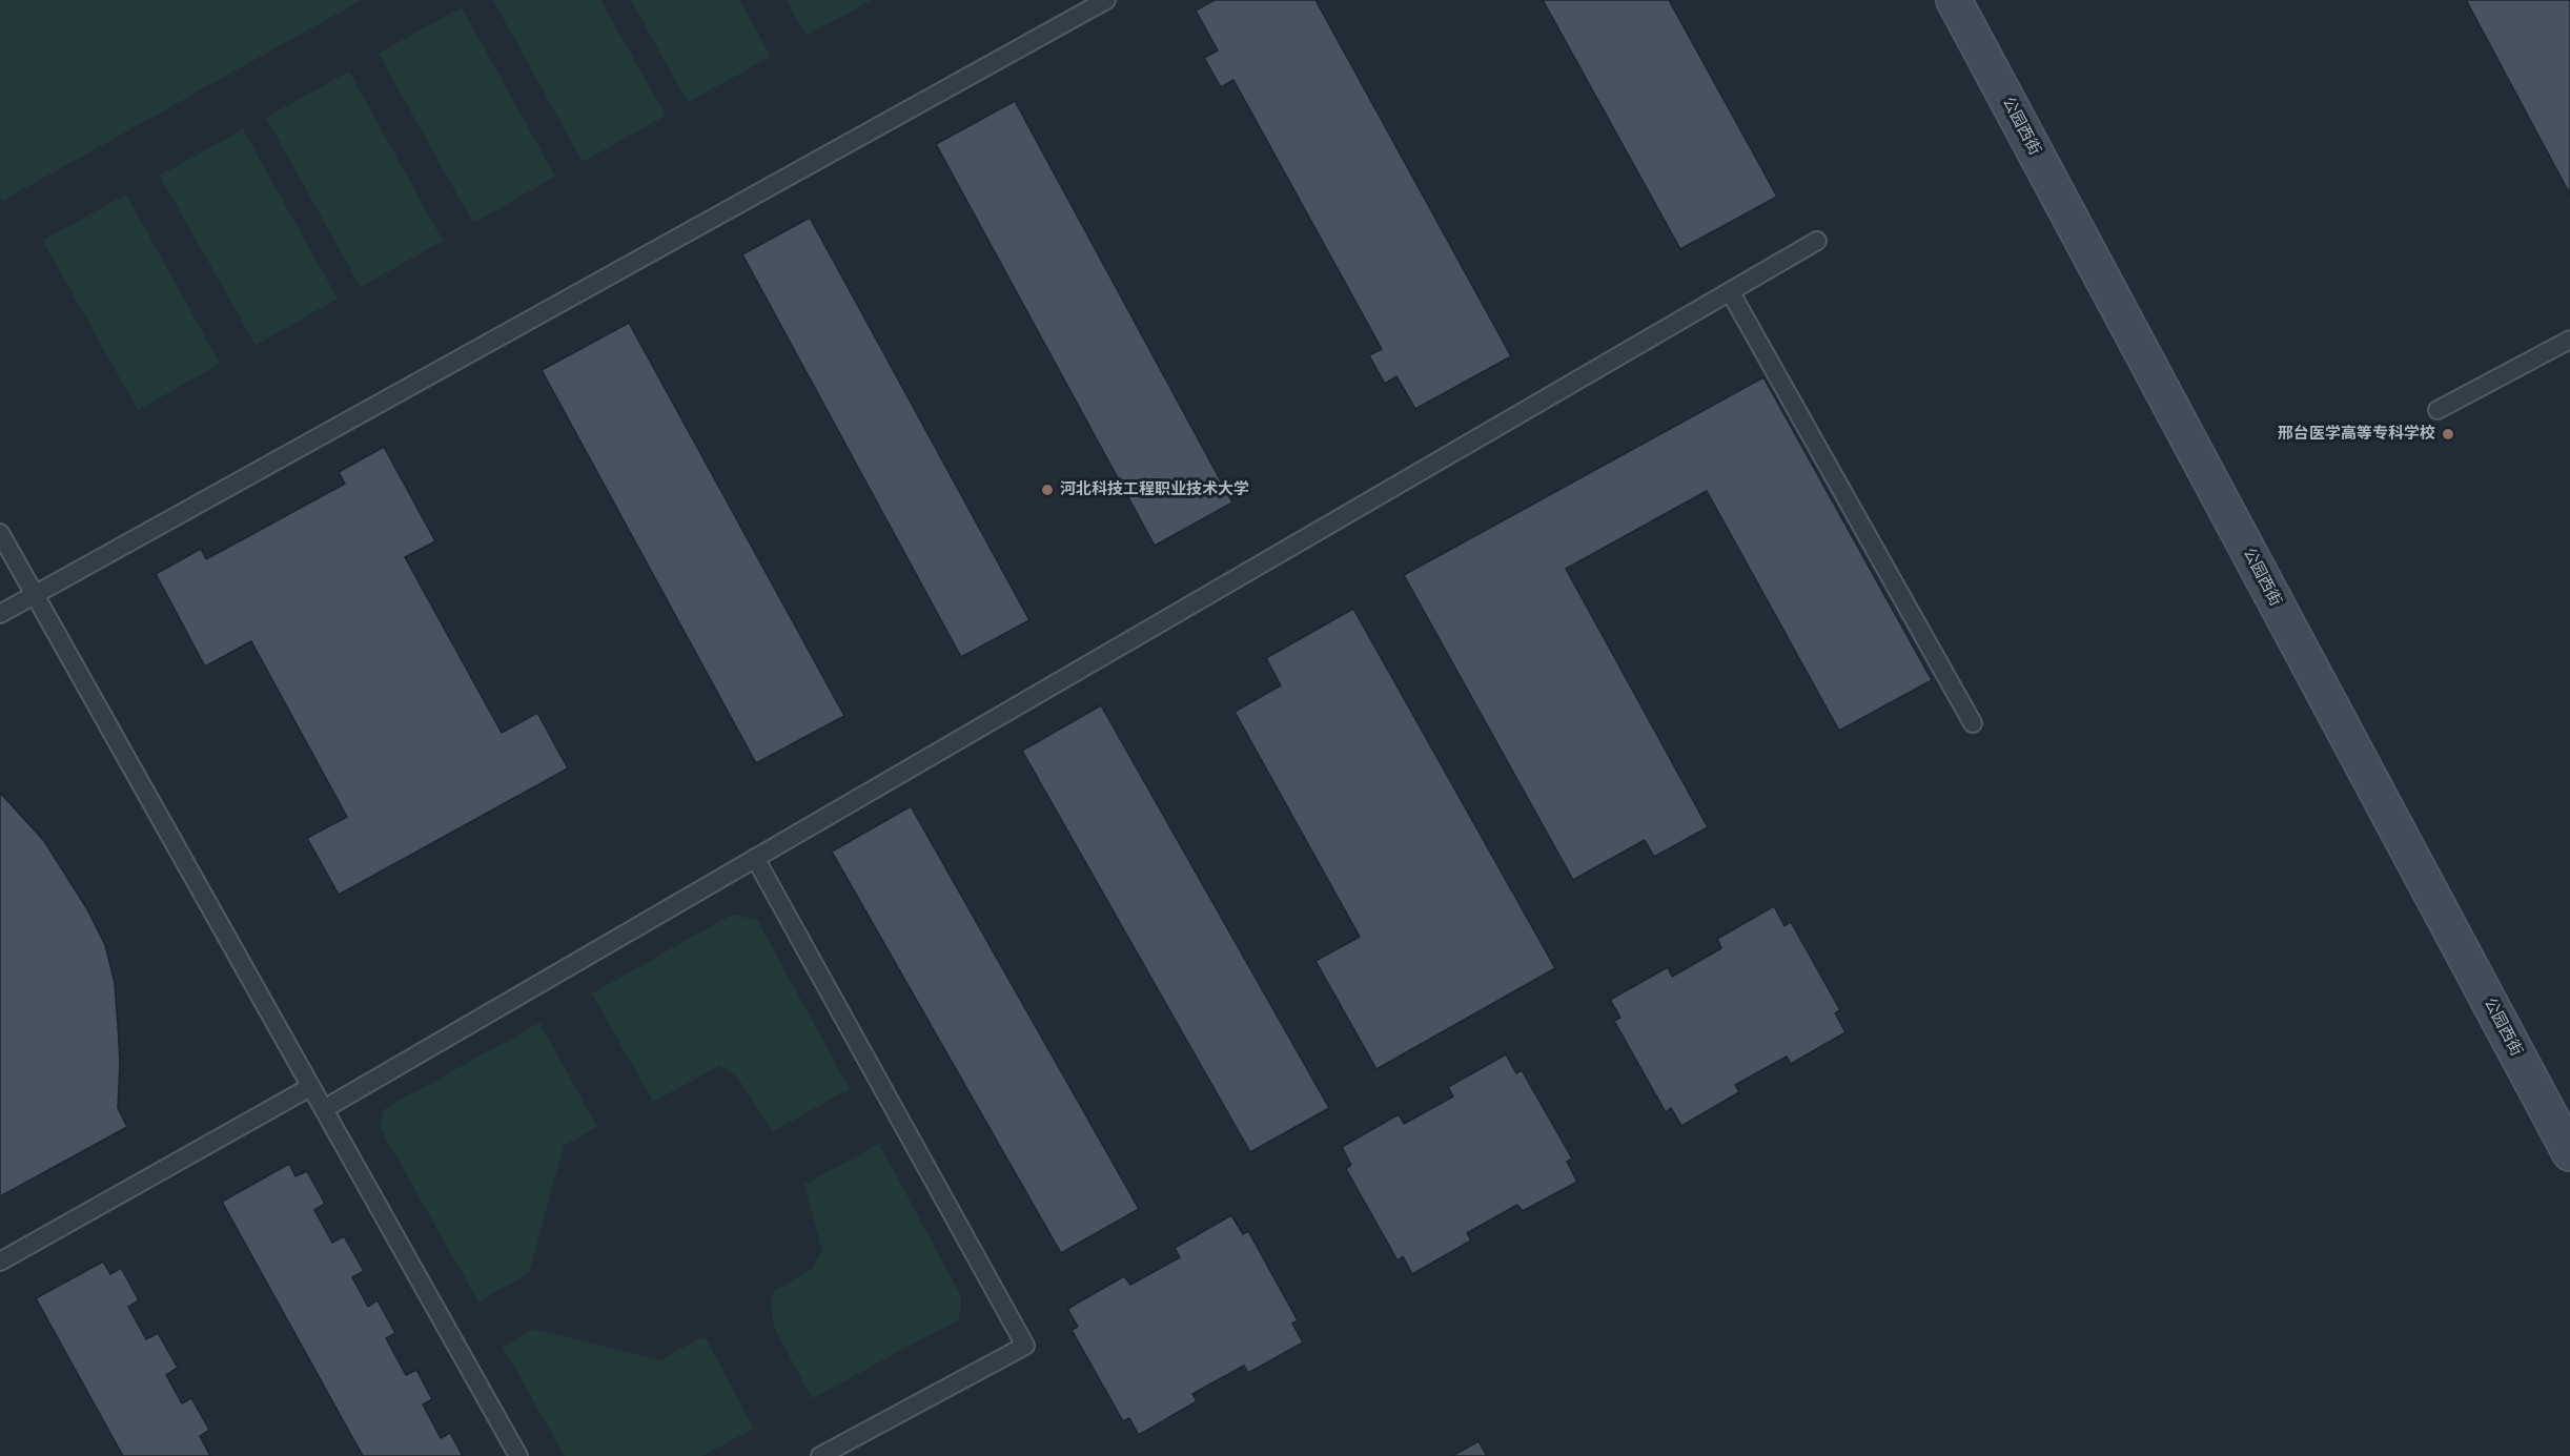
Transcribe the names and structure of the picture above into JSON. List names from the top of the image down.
{
  "streets": {
    "street": ["公园西街"]
  },
  "places": ["邢台医学高等专科学校", "河北科技工程职业技术大学"]
}
